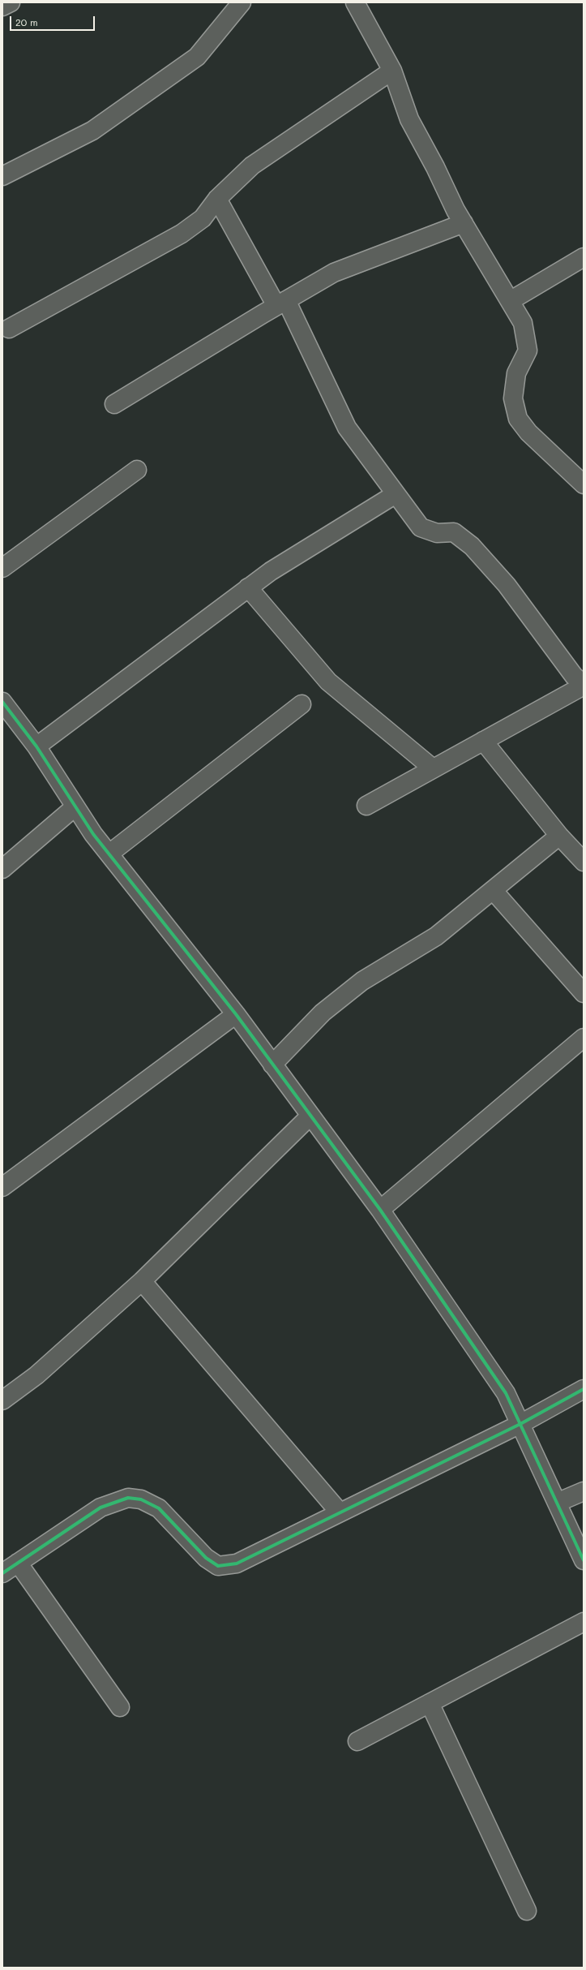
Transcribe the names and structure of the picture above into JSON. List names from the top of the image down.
{
  "scale_bar": "20 m"
}
